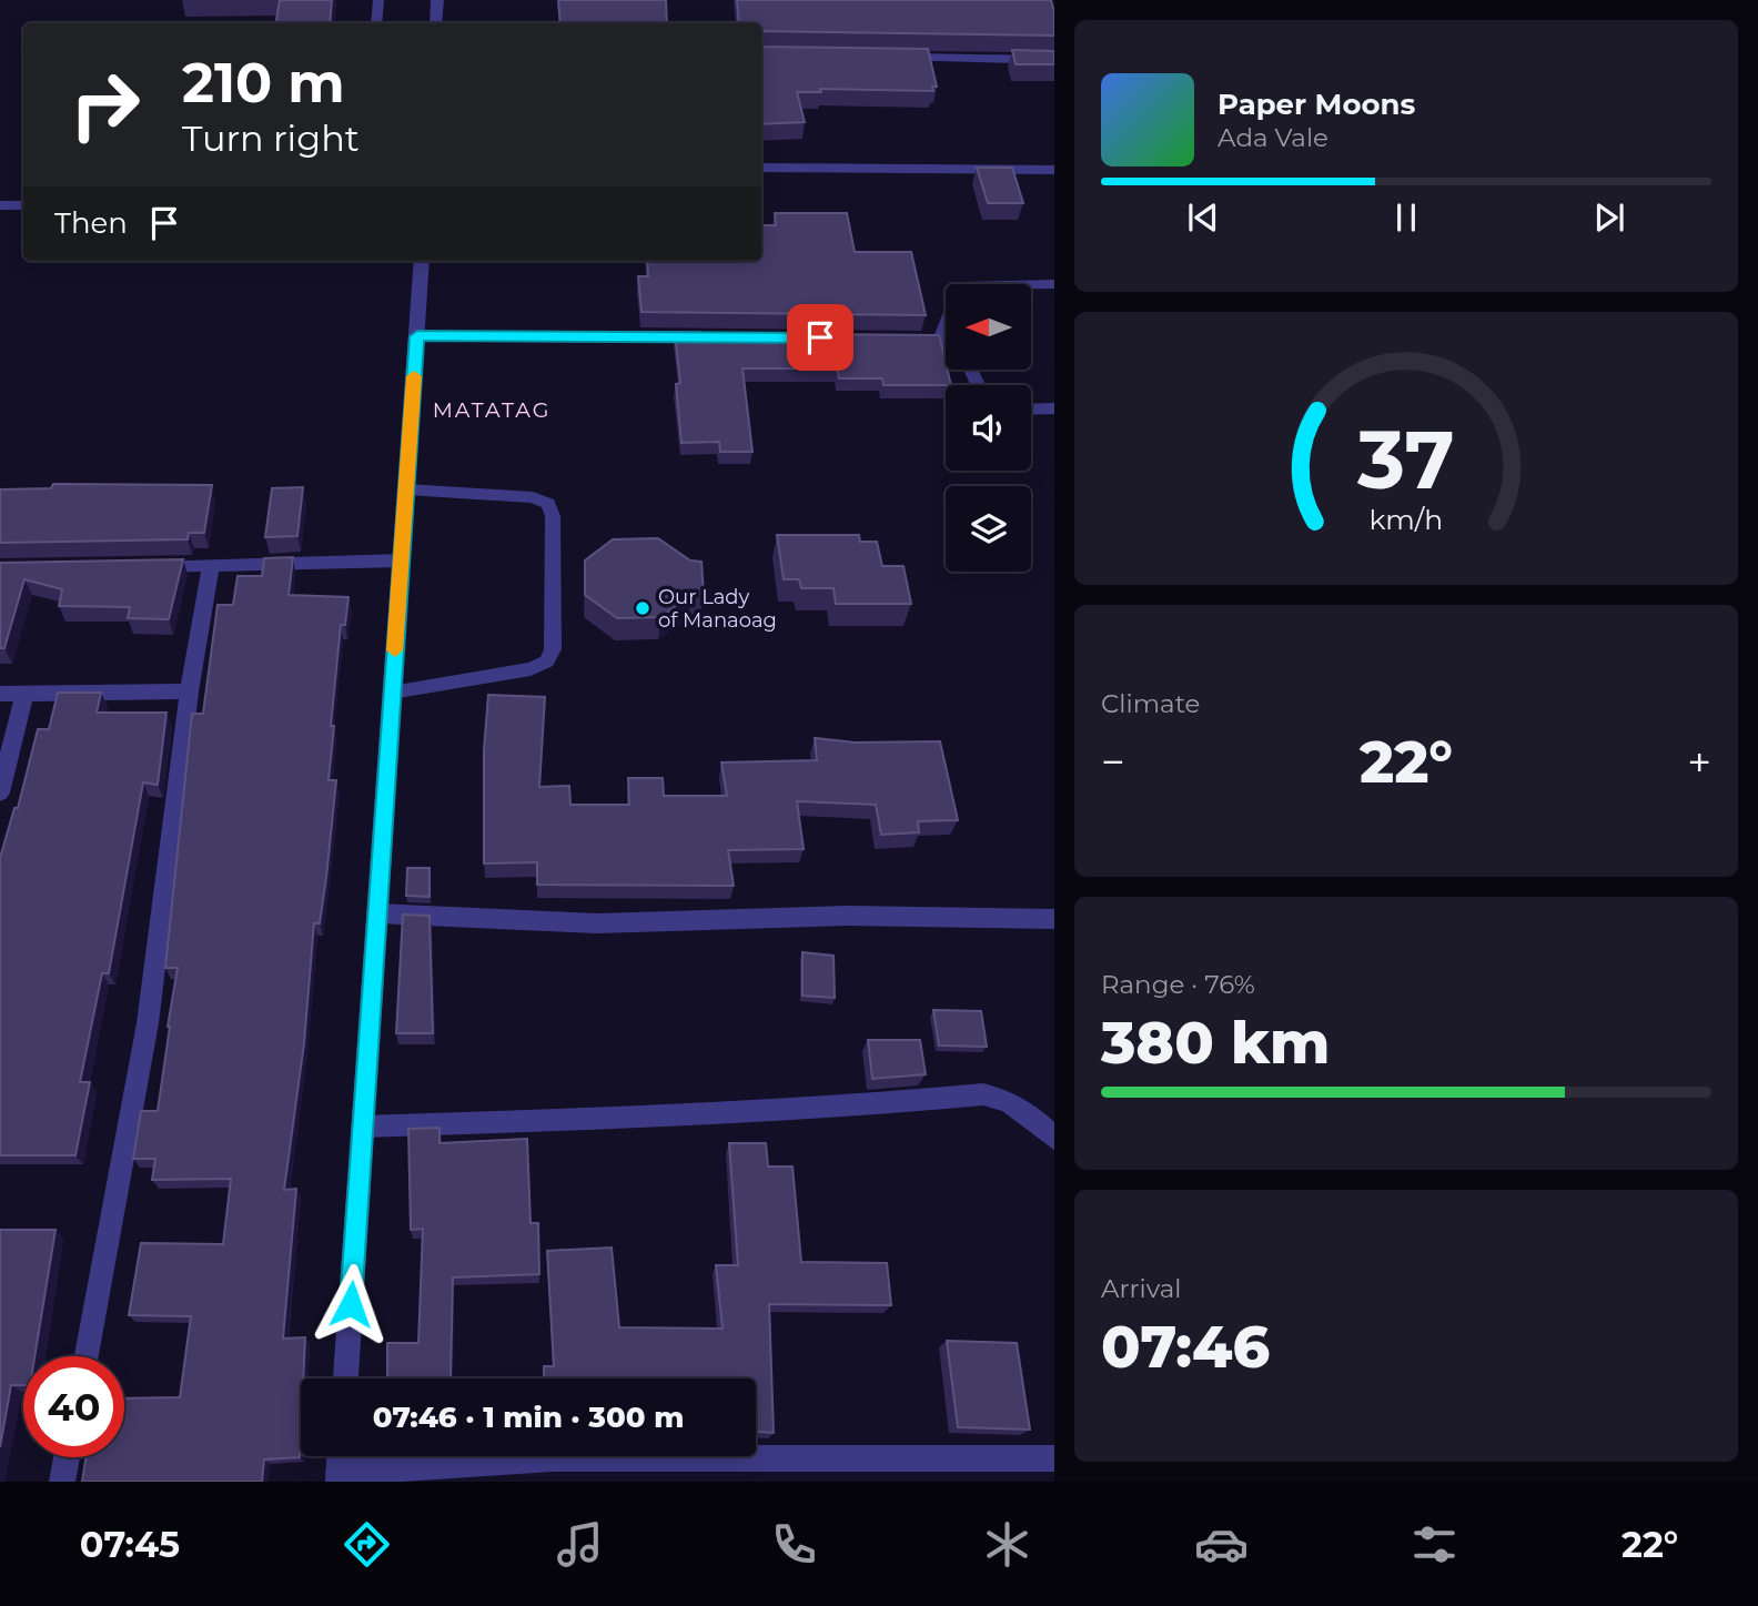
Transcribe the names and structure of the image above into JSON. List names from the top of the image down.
{
  "districts": ["MATATAG"],
  "places": ["Our Lady of Manaoag"],
  "north": "left",
  "page": {
    "turn": ["210 m", "Turn right"],
    "song": ["Paper Moons", "Ada Vale"],
    "then": "Then",
    "tile": [
      "Climate",
      ["Range · 76%", "380 km"],
      ["Arrival", "07:46"]
    ],
    "heat": ["−", "22°", "+"],
    "limit": "40",
    "trip": "07:46 · 1 min · 300 m",
    "tabs": ["07:45", "22°"],
    "gauge": ["37", "km/h"]
  }
}
